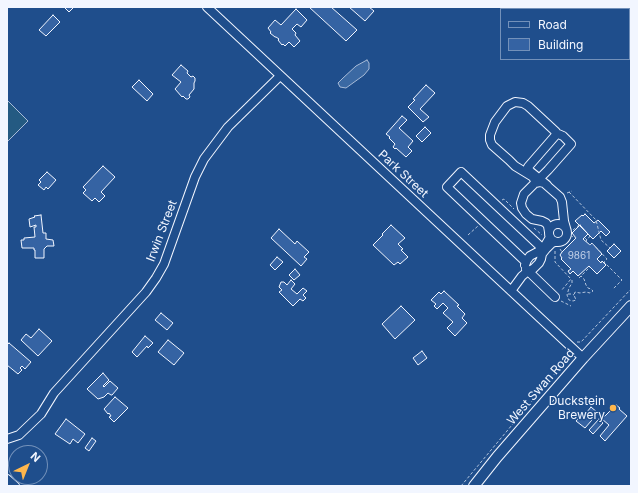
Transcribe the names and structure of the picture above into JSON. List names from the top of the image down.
{
  "streets": {
    "main road": ["West Swan Road"],
    "street": ["Park Street", "Irwin Street"]
  },
  "crossings": [
    ["Park Street", "Irwin Street"],
    ["Park Street", "West Swan Road"]
  ],
  "places": ["Duckstein Brewery"],
  "house_numbers": ["9861"],
  "legend": ["Road", "Building"],
  "north": "top right"
}
